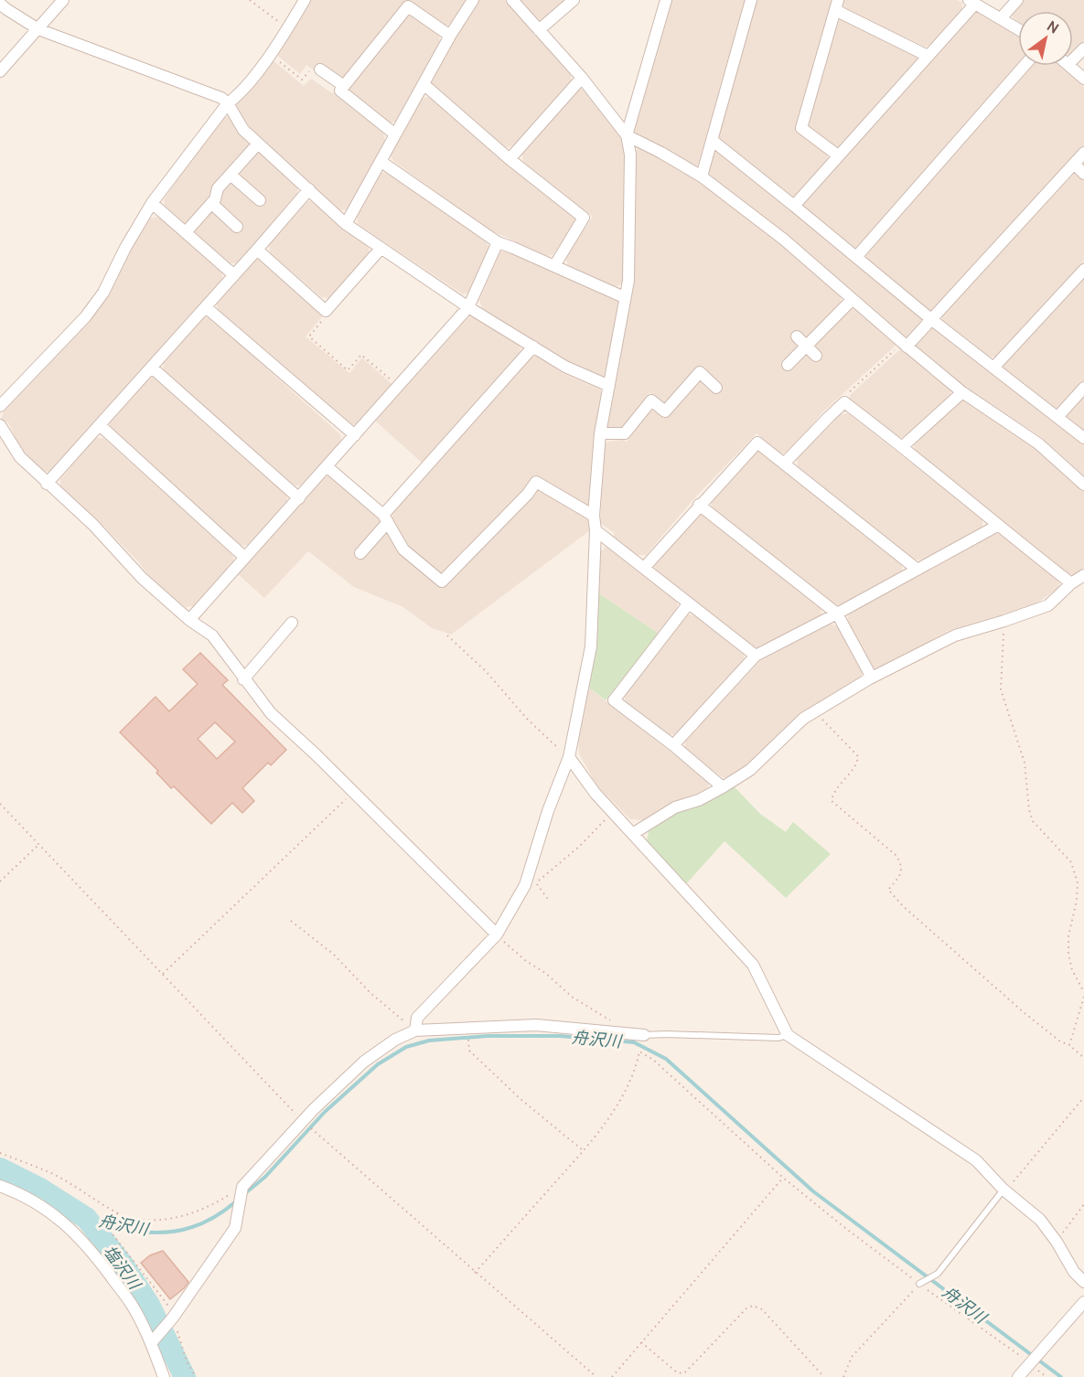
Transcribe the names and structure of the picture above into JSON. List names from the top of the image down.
{
  "water": ["舟沢川", "塩沢川"],
  "north": "top right"
}
